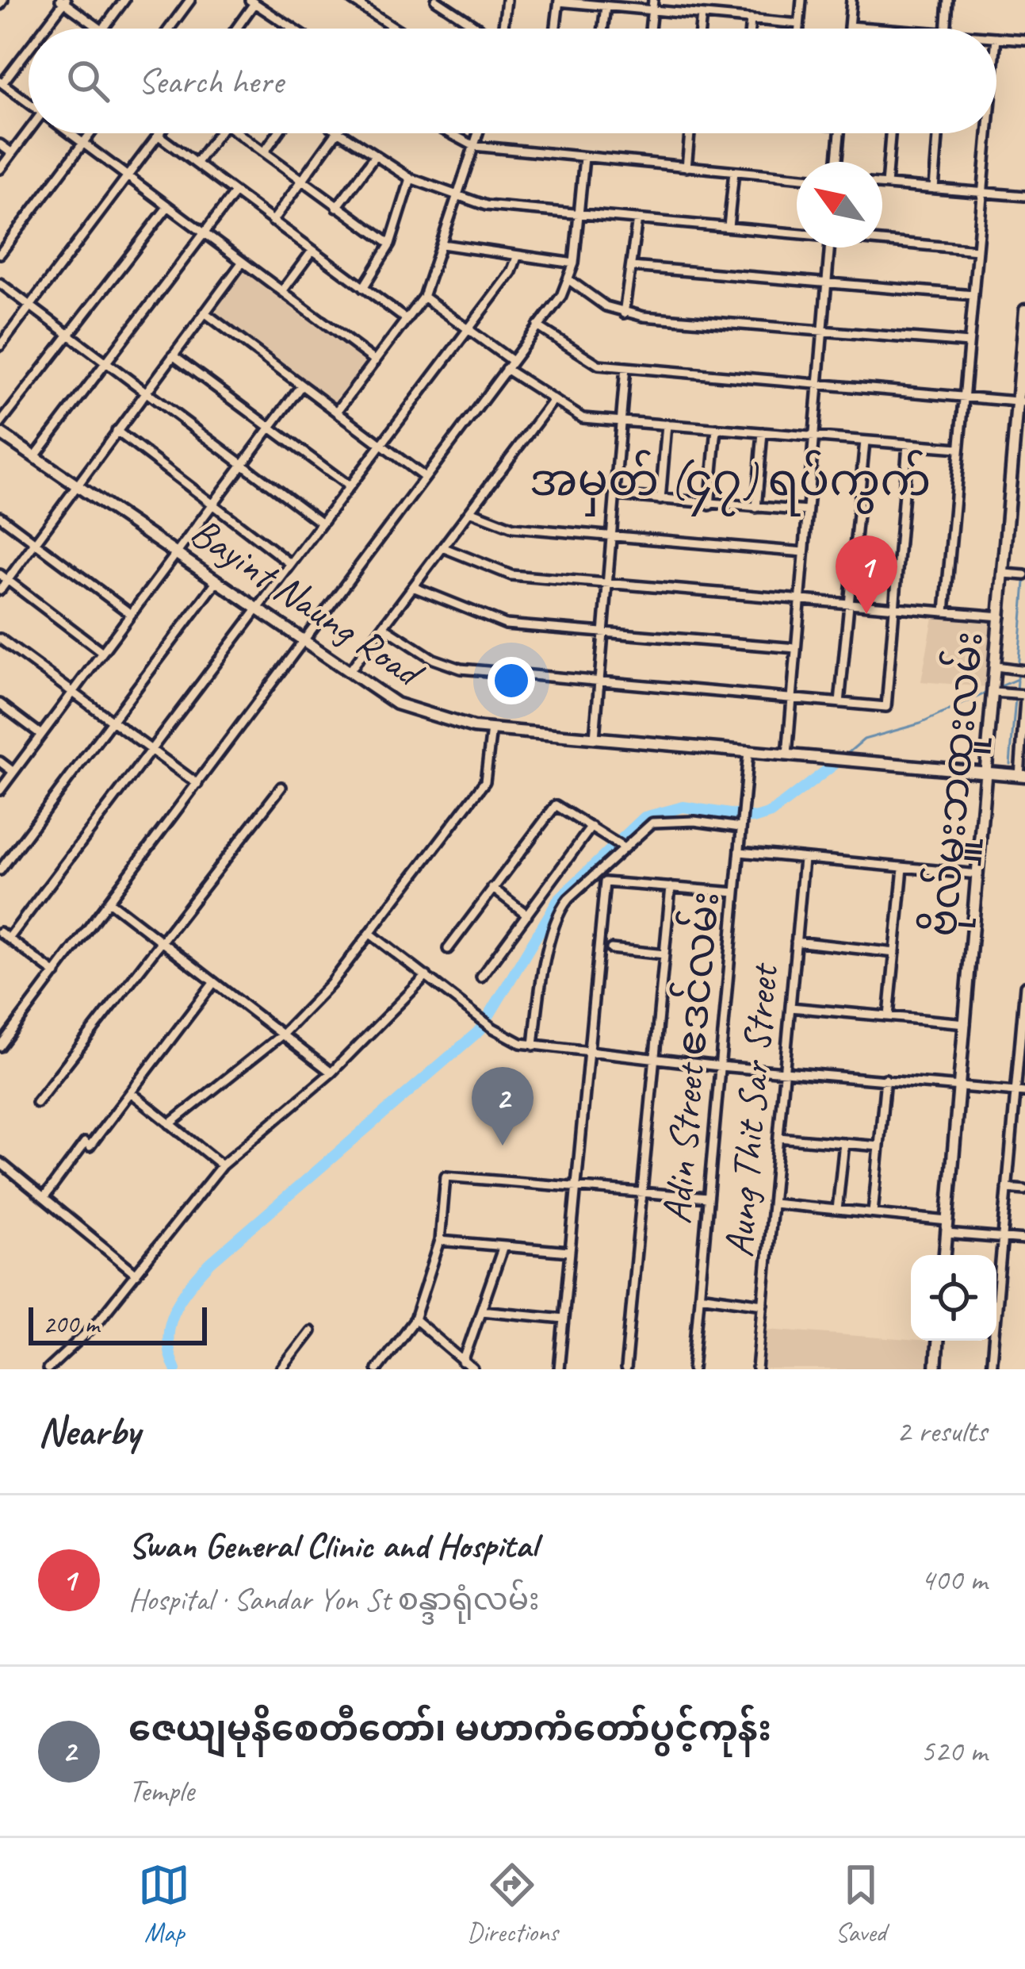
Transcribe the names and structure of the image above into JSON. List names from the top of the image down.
{
  "streets": {
    "main road": ["Bayint Naung Road", "ဗိုလ်မှူးဘထူးလမ်း"],
    "street": ["Adin Street ဧဒင်လမ်း", "Aung Thit Sar Street"]
  },
  "crossings": [
    ["Bayint Naung Road", "ဗိုလ်မှူးဘထူးလမ်း"],
    ["Bayint Naung Road", "Adin Street ဧဒင်လမ်း"]
  ],
  "districts": ["အမှတ် (၄၇) ရပ်ကွက်"],
  "scale_bar": "200 m",
  "north": "top left",
  "page": {
    "search": "Search here",
    "pins": ["1", "2"],
    "scale": "200 m",
    "heading": ["Nearby", "2 results"],
    "list": [
      {
        "mark": "1",
        "name": "Swan General Clinic and Hospital",
        "note": "Hospital · Sandar Yon St စန္ဒာရုံလမ်း",
        "value": "400 m"
      },
      {
        "mark": "2",
        "name": "ဇေယျမုနိစေတီတော်၊ မဟာကံတော်ပွင့်ကုန်း",
        "note": "Temple",
        "value": "520 m"
      }
    ],
    "nav": ["Map", "Directions", "Saved"]
  }
}
